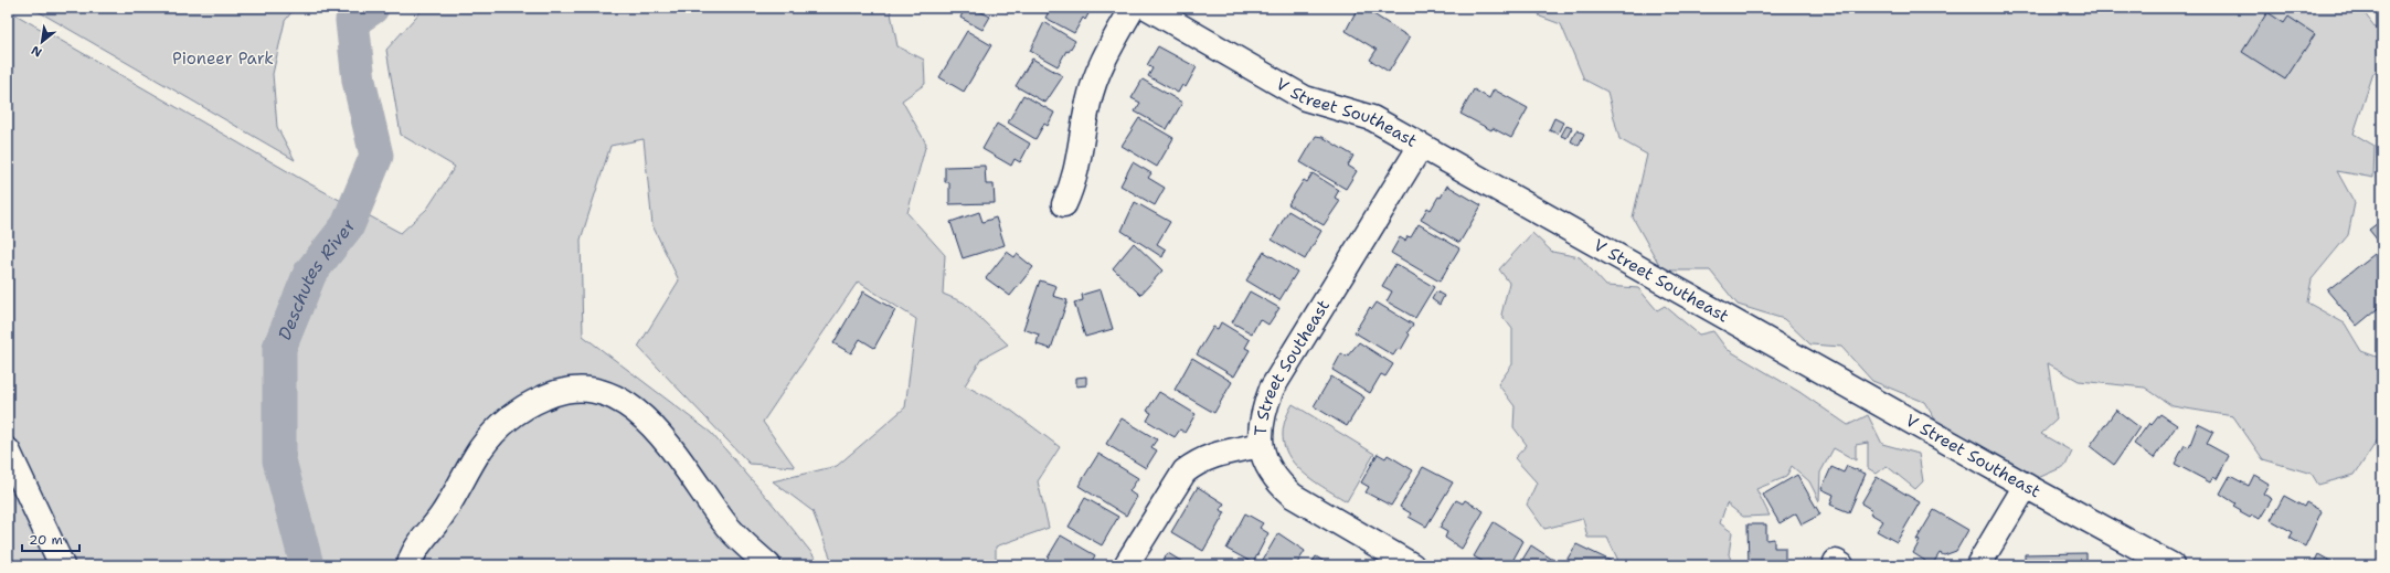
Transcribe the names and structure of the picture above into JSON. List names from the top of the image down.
{
  "streets": {
    "street": ["V Street Southeast", "T Street Southeast"]
  },
  "crossings": [
    ["V Street Southeast", "T Street Southeast"]
  ],
  "water": ["Deschutes River"],
  "parks": ["Pioneer Park"],
  "scale_bar": "20 m",
  "north": "bottom left"
}
